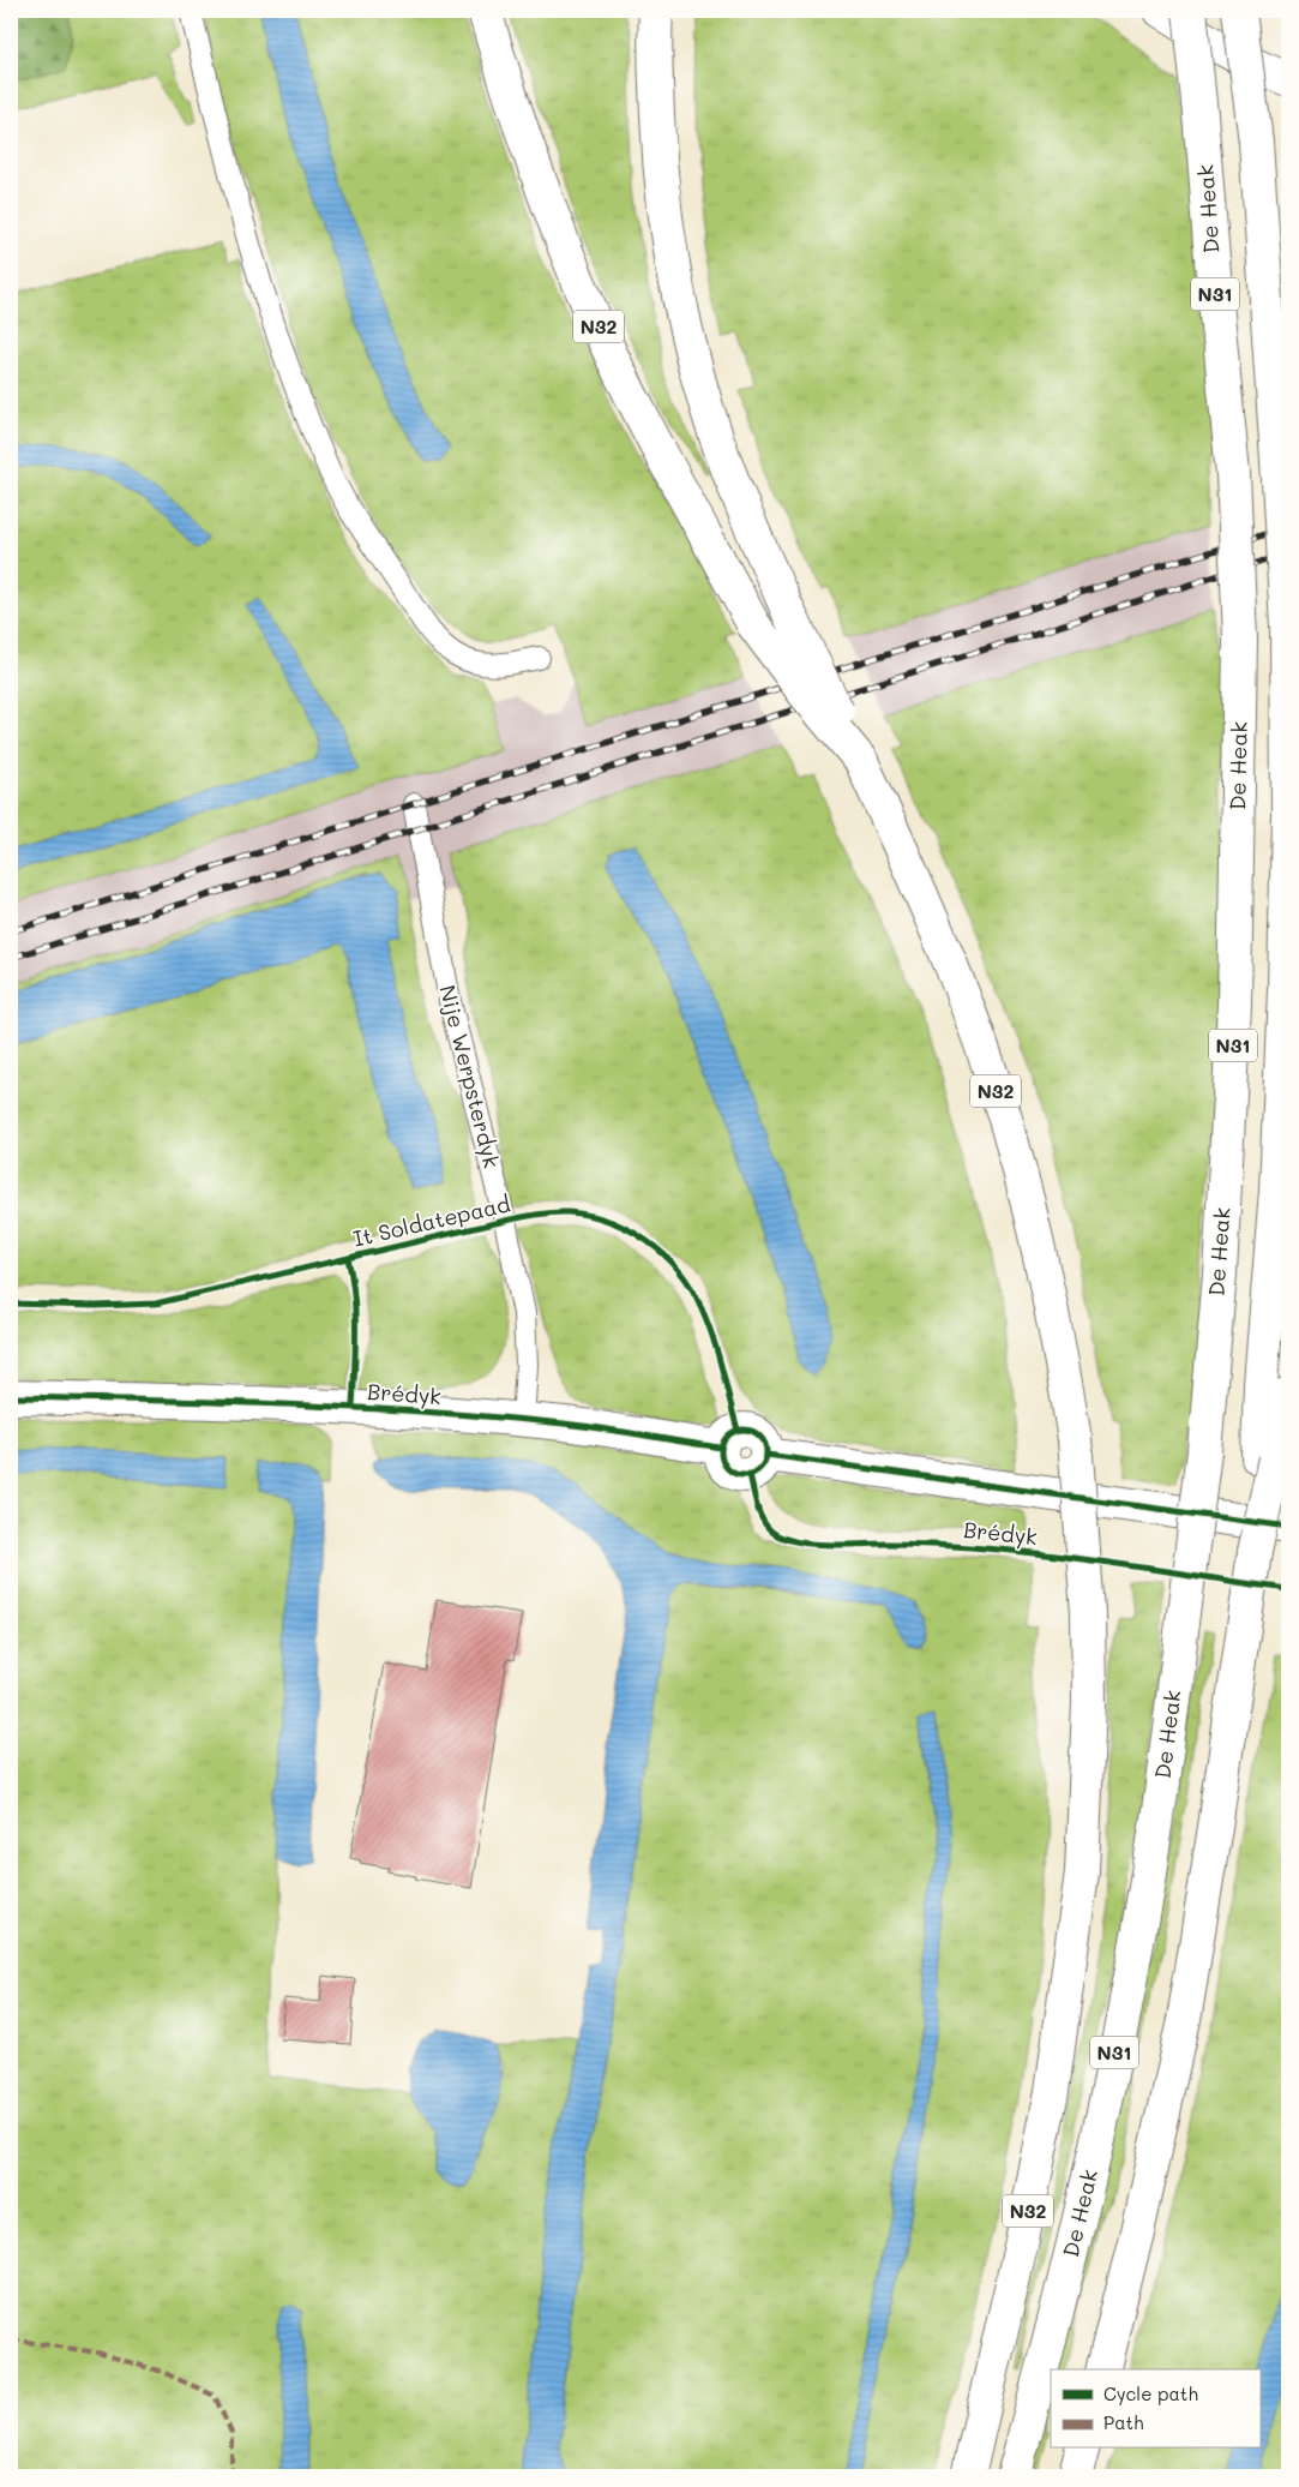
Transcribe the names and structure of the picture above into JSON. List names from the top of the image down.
{
  "streets": {
    "main road": [
      "De Heak",
      "N31",
      "N32",
      "Brédyk"
    ],
    "lane": ["Nije Werpsterdyk"],
    "cycle path": ["It Soldatepaad"]
  },
  "crossings": [
    ["Nije Werpsterdyk", "Brédyk"]
  ],
  "legend": ["Cycle path", "Path"]
}
